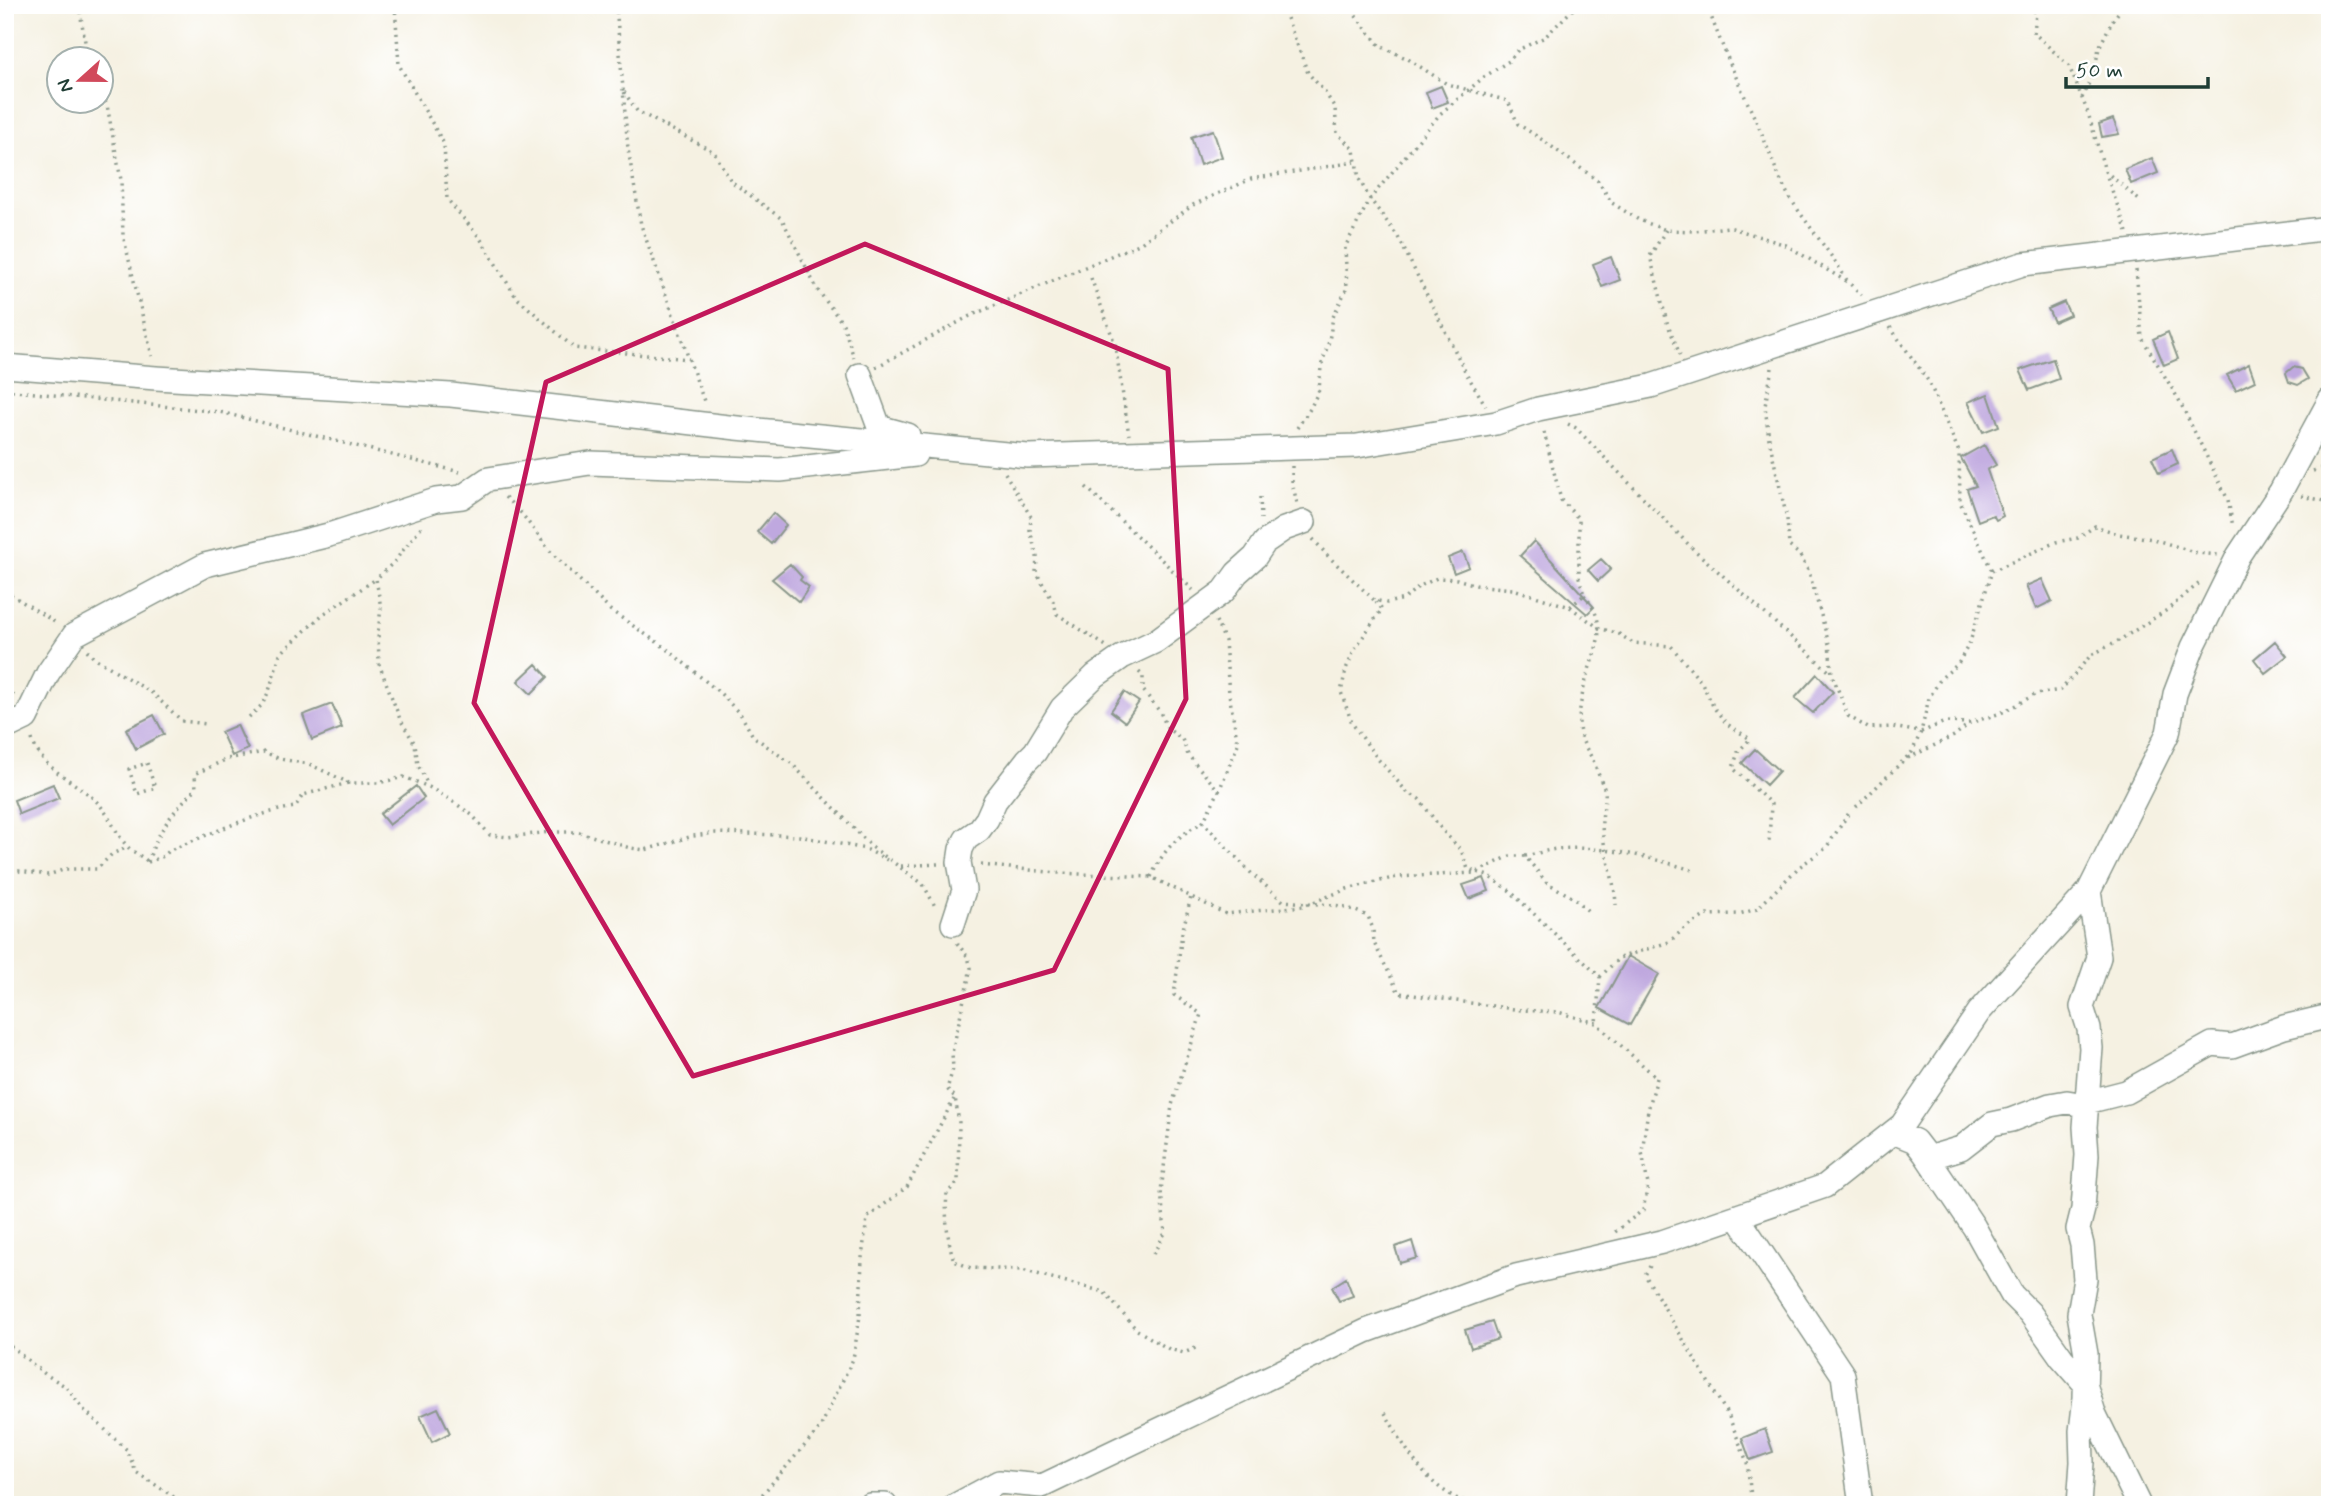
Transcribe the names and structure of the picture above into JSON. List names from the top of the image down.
{
  "scale_bar": "50 m",
  "north": "left"
}
